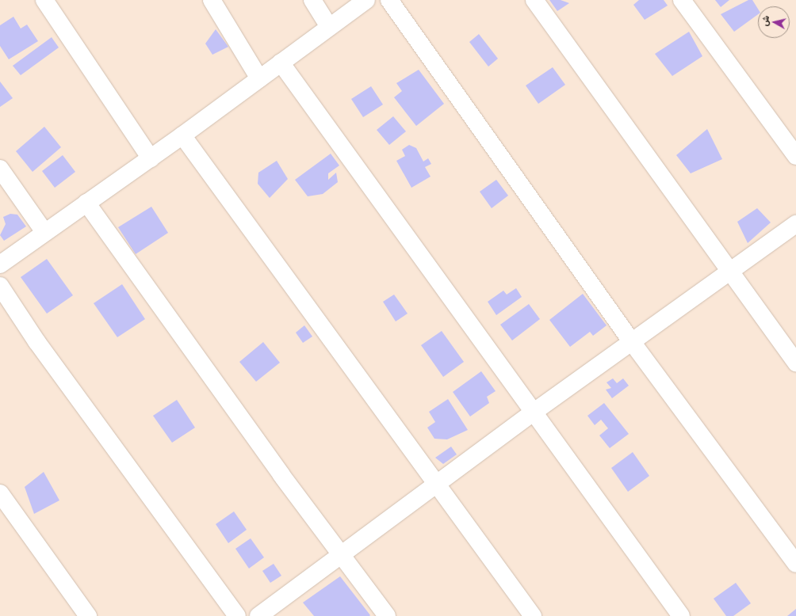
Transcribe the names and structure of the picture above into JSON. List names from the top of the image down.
{
  "north": "left"
}
